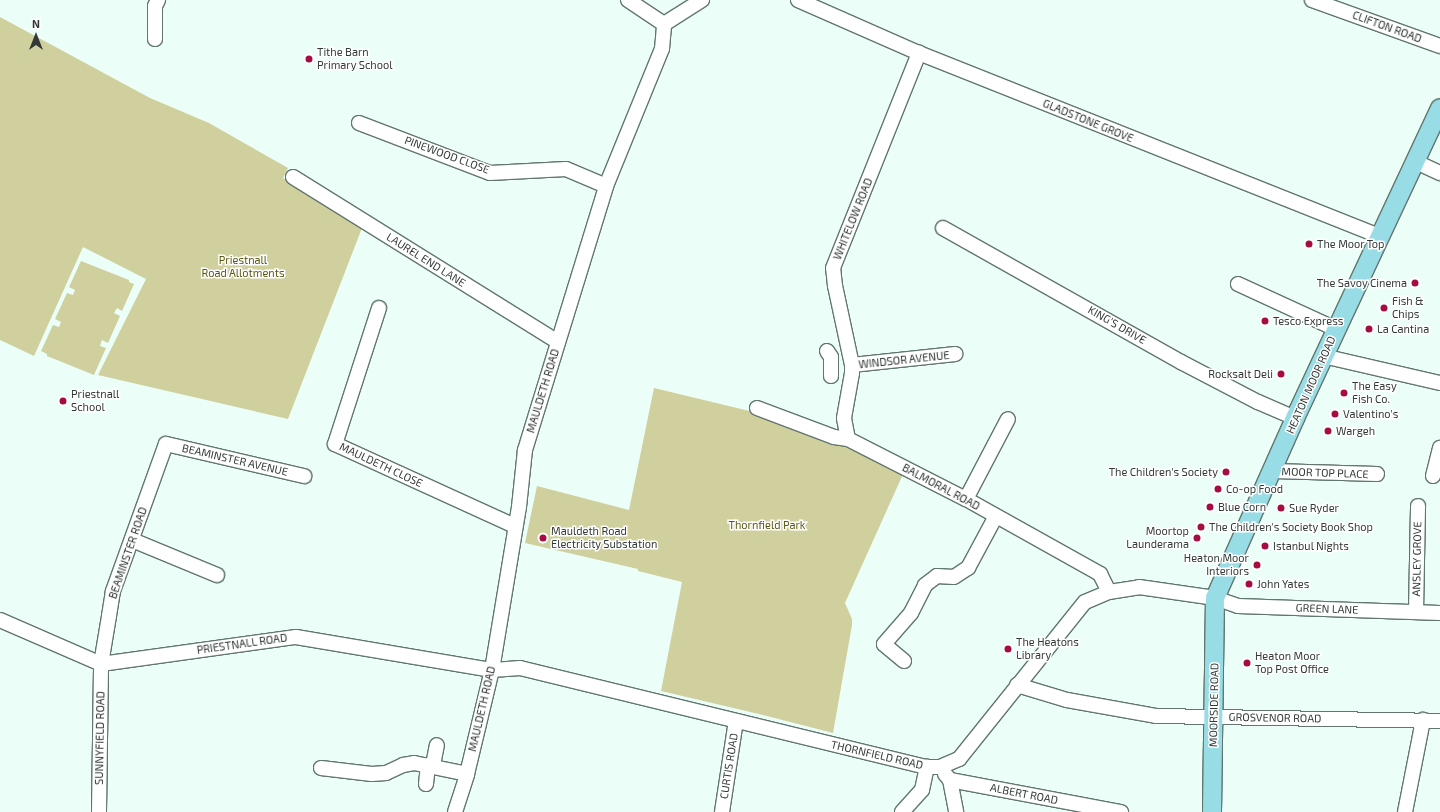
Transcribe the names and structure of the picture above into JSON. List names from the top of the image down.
{
  "streets": {
    "main road": ["HEATON MOOR ROAD", "MOORSIDE ROAD"],
    "street": [
      "CLIFTON ROAD",
      "GLADSTONE GROVE",
      "PINEWOOD CLOSE",
      "WHITELOW ROAD",
      "LAUREL END LANE",
      "KING'S DRIVE",
      "WINDSOR AVENUE",
      "MAULDETH ROAD",
      "BEAMINSTER AVENUE",
      "MAULDETH CLOSE",
      "MOOR TOP PLACE",
      "BALMORAL ROAD",
      "BEAMINSTER ROAD",
      "ANSLEY GROVE",
      "GREEN LANE",
      "PRIESTNALL ROAD",
      "GROSVENOR ROAD",
      "SUNNYFIELD ROAD",
      "THORNFIELD ROAD",
      "CURTIS ROAD",
      "ALBERT ROAD"
    ]
  },
  "crossings": [
    ["GLADSTONE GROVE", "WHITELOW ROAD"],
    ["GLADSTONE GROVE", "HEATON MOOR ROAD"],
    ["PINEWOOD CLOSE", "MAULDETH ROAD"],
    ["WHITELOW ROAD", "WINDSOR AVENUE"],
    ["WHITELOW ROAD", "BALMORAL ROAD"],
    ["LAUREL END LANE", "MAULDETH ROAD"],
    ["KING'S DRIVE", "HEATON MOOR ROAD"],
    ["HEATON MOOR ROAD", "MOOR TOP PLACE"],
    ["HEATON MOOR ROAD", "GREEN LANE"],
    ["HEATON MOOR ROAD", "MOORSIDE ROAD"],
    ["MAULDETH ROAD", "MAULDETH CLOSE"],
    ["MAULDETH ROAD", "PRIESTNALL ROAD"],
    ["MAULDETH ROAD", "THORNFIELD ROAD"],
    ["BEAMINSTER AVENUE", "BEAMINSTER ROAD"],
    ["BEAMINSTER ROAD", "PRIESTNALL ROAD"],
    ["BEAMINSTER ROAD", "SUNNYFIELD ROAD"],
    ["ANSLEY GROVE", "GREEN LANE"],
    ["GREEN LANE", "MOORSIDE ROAD"],
    ["PRIESTNALL ROAD", "SUNNYFIELD ROAD"],
    ["PRIESTNALL ROAD", "THORNFIELD ROAD"],
    ["MOORSIDE ROAD", "GROSVENOR ROAD"],
    ["THORNFIELD ROAD", "CURTIS ROAD"]
  ],
  "parks": ["Priestnall Road Allotments", "Thornfield Park"],
  "places": [
    "Tithe Barn Primary School",
    "The Moor Top",
    "The Savoy Cinema",
    "Fish & Chips",
    "Tesco Express",
    "La Cantina",
    "Rocksalt Deli",
    "The Easy Fish Co.",
    "Priestnall School",
    "Valentino's",
    "Wargeh",
    "The Children's Society",
    "Co-op Food",
    "Blue Corn",
    "Sue Ryder",
    "The Children's Society Book Shop",
    "Mauldeth Road Electricity Substation",
    "Moortop Launderama",
    "Istanbul Nights",
    "Heaton Moor Interiors",
    "John Yates",
    "The Heatons Library",
    "Heaton Moor Top Post Office"
  ],
  "north": "top"
}
